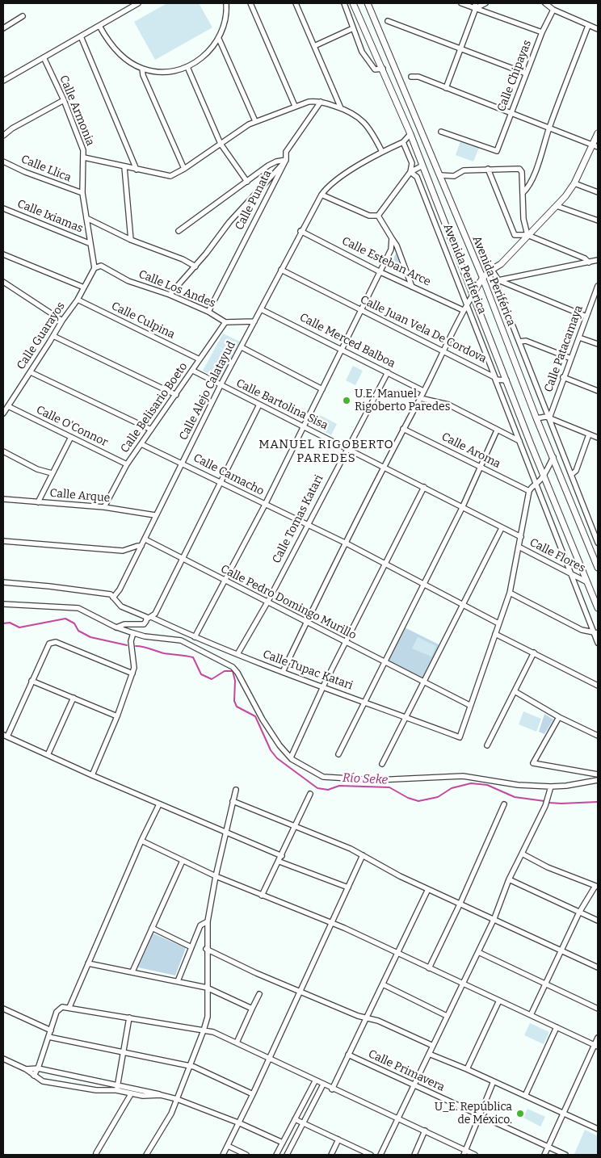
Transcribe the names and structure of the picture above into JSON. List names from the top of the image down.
{
  "streets": {
    "street": [
      "Calle Chipayas",
      "Calle Armonia",
      "Calle Llica",
      "Calle Punata",
      "Calle Ixiamas",
      "Calle Esteban Arce",
      "Avenida Periferica",
      "Avenida Periférica",
      "Calle Los Andes",
      "Calle Culpina",
      "Calle Juan Vela De Cordova",
      "Calle Guarayos",
      "Calle Merced Balboa",
      "Calle Patacamaya",
      "Calle Alejo Calatayud",
      "Calle Bartolina Sisa",
      "Calle Belisario Boeto",
      "Calle O'Connor",
      "Calle Aroma",
      "Calle Camacho",
      "Calle Arque",
      "Calle Tomas Katari",
      "Calle Flores",
      "Calle Pedro Domingo Murillo",
      "Calle Tupac Katari",
      "Calle Primavera"
    ]
  },
  "crossings": [
    ["Calle Armonia", "Calle Llica"],
    ["Calle Armonia", "Calle Ixiamas"],
    ["Calle Armonia", "Calle Los Andes"],
    ["Calle Armonia", "Calle Guarayos"],
    ["Calle Punata", "Calle Los Andes"],
    ["Calle Esteban Arce", "Calle Alejo Calatayud"],
    ["Avenida Periferica", "Calle Juan Vela De Cordova"],
    ["Calle Los Andes", "Calle Guarayos"],
    ["Calle Los Andes", "Calle Alejo Calatayud"],
    ["Calle Los Andes", "Calle Belisario Boeto"],
    ["Calle Culpina", "Calle Guarayos"],
    ["Calle Culpina", "Calle Belisario Boeto"],
    ["Calle Juan Vela De Cordova", "Calle Alejo Calatayud"],
    ["Calle Guarayos", "Calle O'Connor"],
    ["Calle Merced Balboa", "Calle Alejo Calatayud"],
    ["Calle Merced Balboa", "Calle Tomas Katari"],
    ["Calle Alejo Calatayud", "Calle Bartolina Sisa"],
    ["Calle Alejo Calatayud", "Calle Camacho"],
    ["Calle Alejo Calatayud", "Calle Arque"],
    ["Calle Alejo Calatayud", "Calle Pedro Domingo Murillo"],
    ["Calle Bartolina Sisa", "Calle Belisario Boeto"],
    ["Calle Bartolina Sisa", "Calle Tomas Katari"],
    ["Calle Belisario Boeto", "Calle O'Connor"],
    ["Calle Belisario Boeto", "Calle Camacho"],
    ["Calle Belisario Boeto", "Calle Arque"],
    ["Calle Camacho", "Calle Tomas Katari"],
    ["Calle Tomas Katari", "Calle Pedro Domingo Murillo"],
    ["Calle Tomas Katari", "Calle Tupac Katari"],
    ["Calle Pedro Domingo Murillo", "Calle Tupac Katari"]
  ],
  "districts": ["MANUEL RIGOBERTO PAREDES"],
  "water": ["Río Seke"],
  "places": ["U.E. Manuel Rigoberto Paredes", "U_E. República de México."]
}
